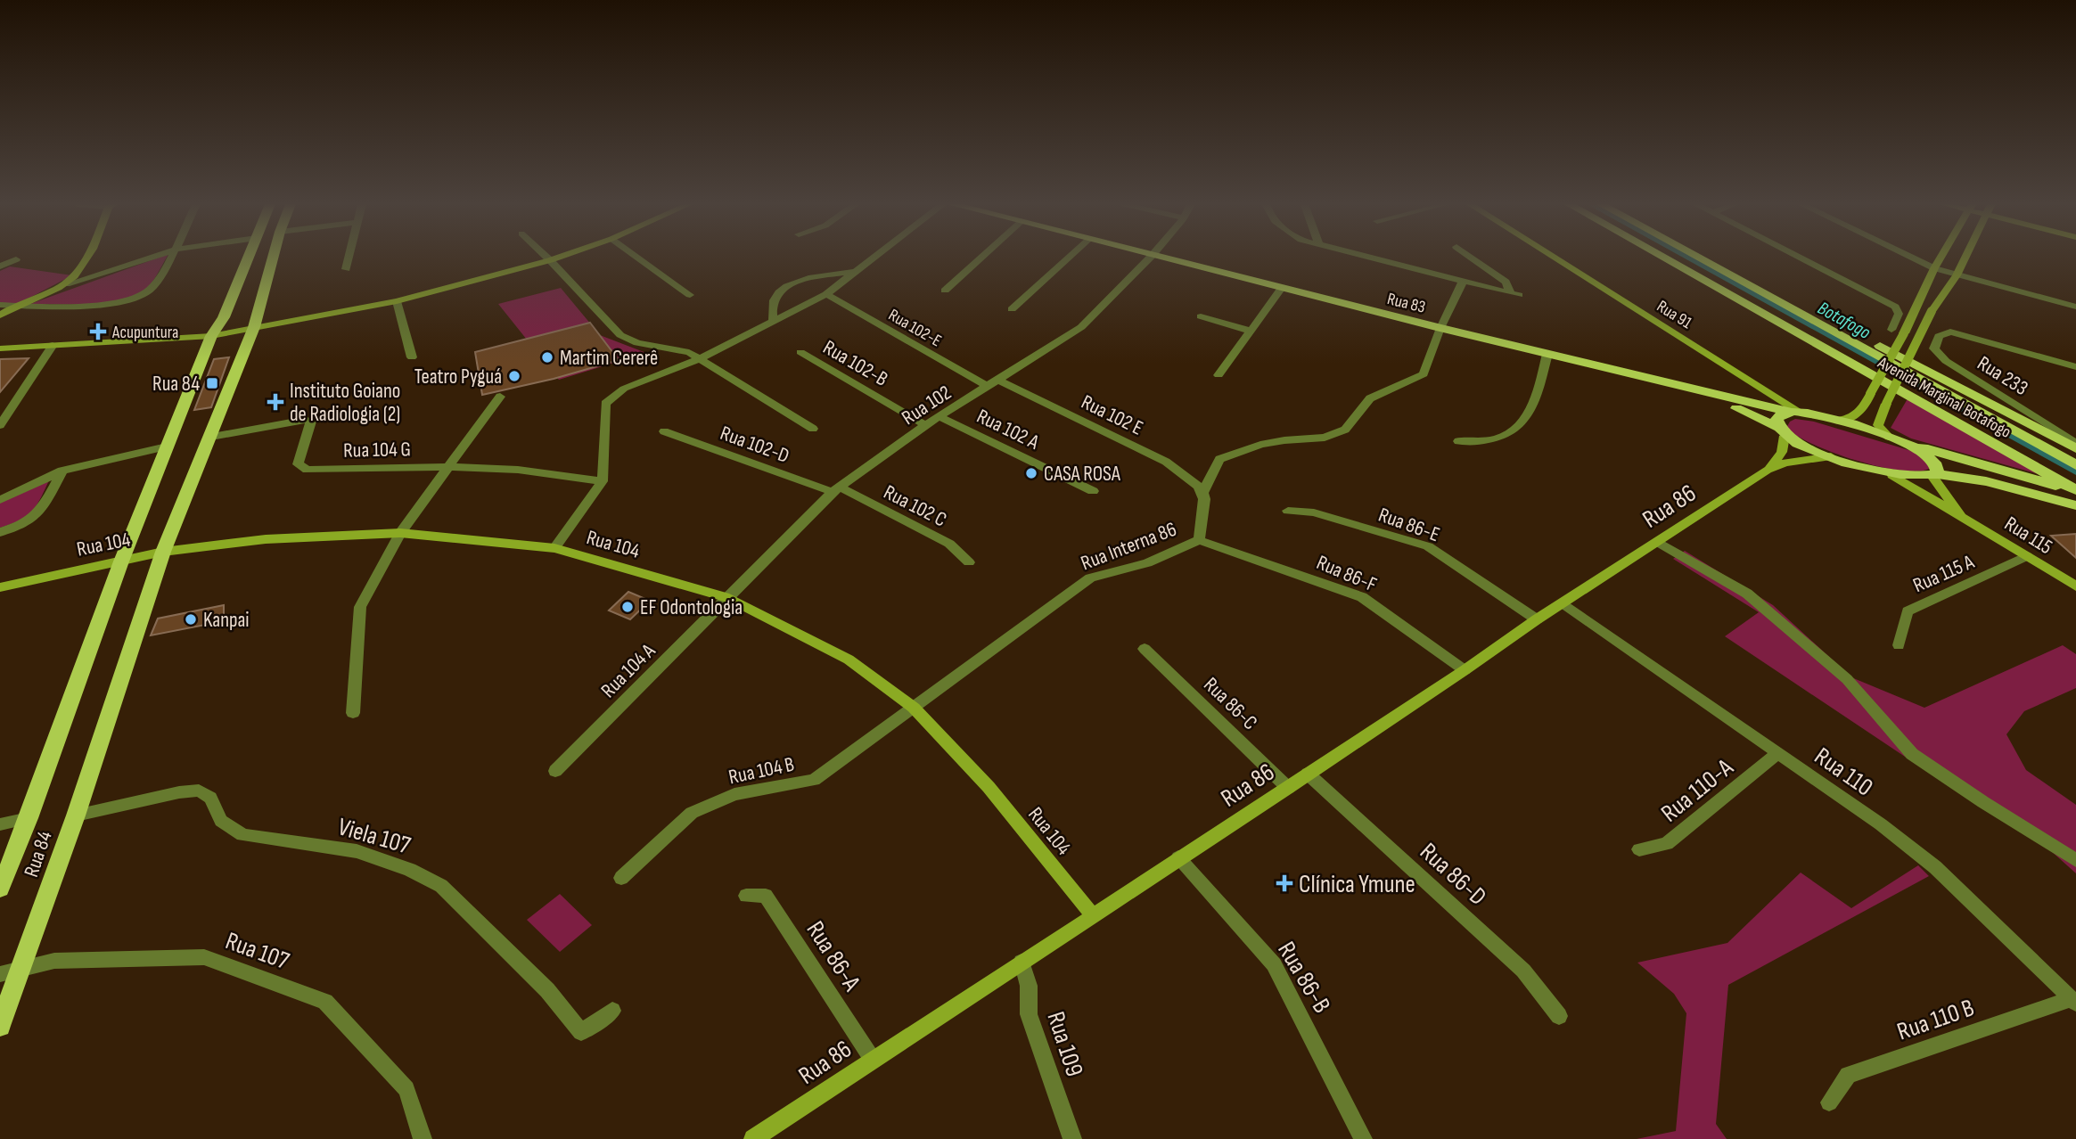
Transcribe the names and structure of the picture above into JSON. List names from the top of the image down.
{
  "streets": {
    "main road": [
      "Rua 83",
      "Rua 91",
      "Avenida Marginal Botafogo",
      "Rua 86",
      "Rua 115",
      "Rua 104",
      "Rua 84"
    ],
    "street": [
      "Rua 102-E",
      "Rua 102-B",
      "Rua 233",
      "Rua 102",
      "Rua 102 E",
      "Rua 102 A",
      "Rua 102-D",
      "Rua 104 G",
      "Rua 102 C",
      "Rua 86-E",
      "Rua Interna 86",
      "Rua 86-F",
      "Rua 115 A",
      "Rua 104 A",
      "Rua 86-C",
      "Rua 104 B",
      "Rua 110",
      "Rua 110-A",
      "Viela 107",
      "Rua 86-D",
      "Rua 107",
      "Rua 86-A",
      "Rua 86-B",
      "Rua 110 B",
      "Rua 109"
    ]
  },
  "crossings": [
    ["Rua 83", "Rua 91"],
    ["Rua 83", "Rua 86"],
    ["Rua 83", "Rua 115"],
    ["Rua 83", "Rua Interna 86"],
    ["Rua 102-E", "Rua 102"],
    ["Rua 102-B", "Rua 102"],
    ["Rua 102", "Rua 102 E"],
    ["Rua 102", "Rua 102 A"],
    ["Rua 102", "Rua 102-D"],
    ["Rua 102", "Rua 102 C"],
    ["Rua 102", "Rua 104"],
    ["Rua 102", "Rua 104 A"],
    ["Rua 102 E", "Rua Interna 86"],
    ["Rua 102-D", "Rua 102 C"],
    ["Rua 104 G", "Rua 84"],
    ["Rua 86", "Rua 86-E"],
    ["Rua 86", "Rua 104"],
    ["Rua 86", "Rua 86-F"],
    ["Rua 86", "Rua 86-C"],
    ["Rua 86", "Rua 110"],
    ["Rua 86", "Rua 86-D"],
    ["Rua 86", "Rua 86-A"],
    ["Rua 86", "Rua 86-B"],
    ["Rua 86", "Rua 109"],
    ["Rua 115", "Rua 115 A"],
    ["Rua 104", "Rua Interna 86"],
    ["Rua 104", "Rua 104 A"],
    ["Rua 104", "Rua 104 B"],
    ["Rua 104", "Rua 84"],
    ["Rua Interna 86", "Rua 86-F"],
    ["Rua Interna 86", "Rua 104 B"],
    ["Rua 110", "Rua 110-A"],
    ["Rua 110", "Rua 110 B"],
    ["Viela 107", "Rua 84"],
    ["Rua 84", "Rua 107"]
  ],
  "water": ["Botafogo"],
  "places": {
    "health": ["Acupuntura", "Instituto Goiano de Radiologia (2)", "Clínica Ymune"],
    "other": [
      "Martim Cererê",
      "Teatro Pyguá",
      "CASA ROSA",
      "EF Odontologia",
      "Kanpai"
    ],
    "transit": ["Rua 84"]
  }
}
